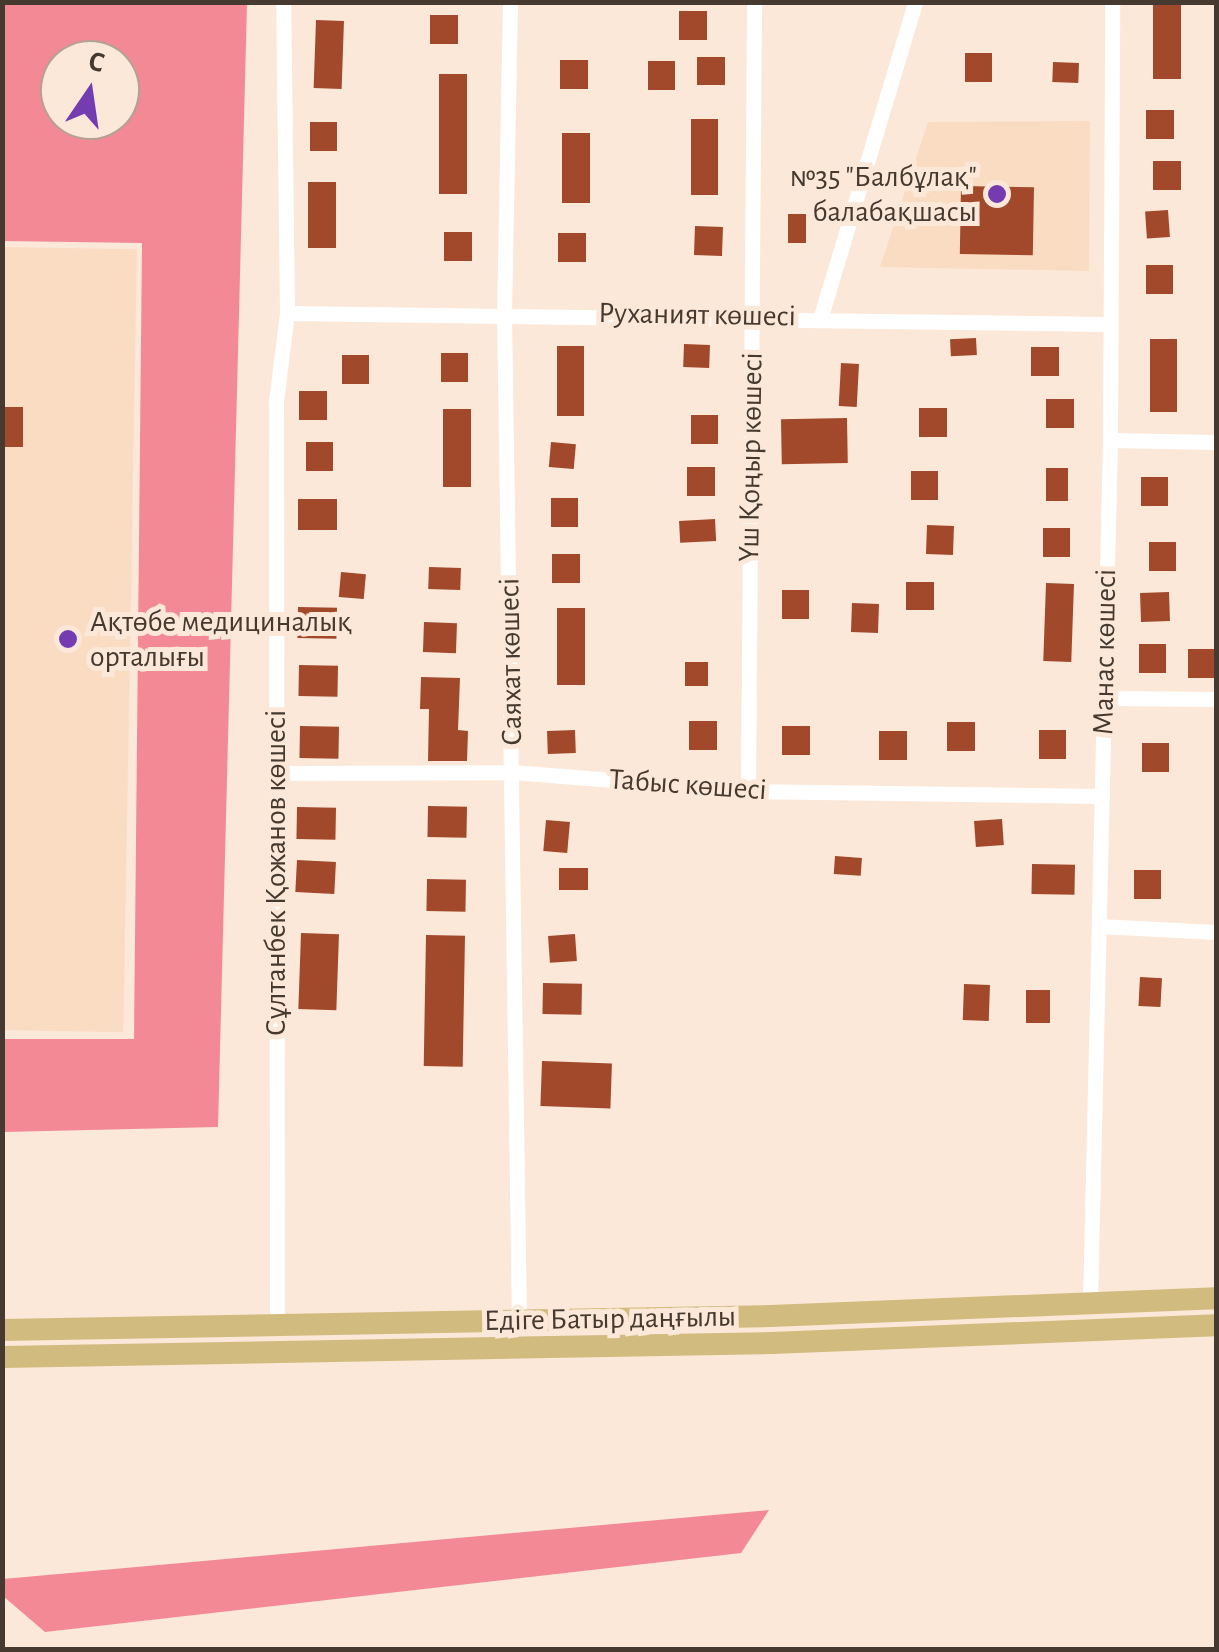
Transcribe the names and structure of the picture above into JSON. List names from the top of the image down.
{
  "streets": {
    "main road": ["Едіге Батыр даңғылы"],
    "street": [
      "Руханият көшесі",
      "Үш Қоңыр көшесі",
      "Манас көшесі",
      "Саяхат көшесі",
      "Табыс көшесі",
      "Сұлтанбек Қожанов көшесі"
    ]
  },
  "crossings": [
    ["Руханият көшесі", "Үш Қоңыр көшесі"],
    ["Руханият көшесі", "Манас көшесі"],
    ["Руханият көшесі", "Саяхат көшесі"],
    ["Руханият көшесі", "Сұлтанбек Қожанов көшесі"],
    ["Үш Қоңыр көшесі", "Табыс көшесі"],
    ["Манас көшесі", "Табыс көшесі"],
    ["Манас көшесі", "Едіге Батыр даңғылы"],
    ["Саяхат көшесі", "Табыс көшесі"],
    ["Саяхат көшесі", "Едіге Батыр даңғылы"],
    ["Табыс көшесі", "Сұлтанбек Қожанов көшесі"],
    ["Сұлтанбек Қожанов көшесі", "Едіге Батыр даңғылы"]
  ],
  "places": ["№35 \"Балбұлақ\" балабақшасы", "Ақтөбе медициналық орталығы"],
  "north": "top"
}
